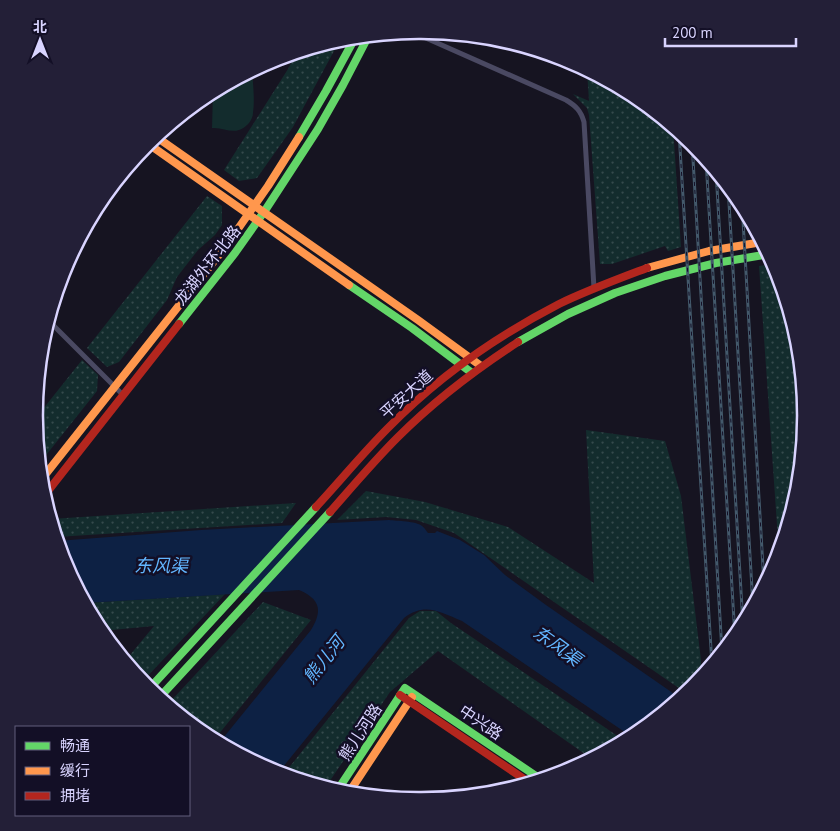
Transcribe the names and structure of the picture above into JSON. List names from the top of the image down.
{
  "streets": {
    "main road": [
      "龙湖外环北路",
      "平安大道",
      "中兴路",
      "熊儿河路"
    ]
  },
  "crossings": [
    ["中兴路", "熊儿河路"]
  ],
  "water": ["东风渠", "熊儿河"],
  "legend": ["畅通", "缓行", "拥堵"],
  "scale_bar": "200 m",
  "north": "top"
}
